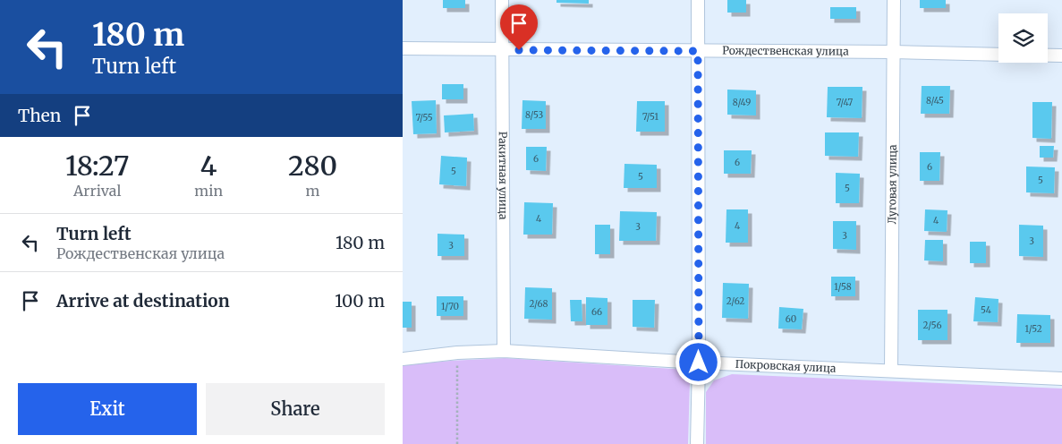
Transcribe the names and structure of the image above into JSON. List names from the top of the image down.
{
  "streets": {
    "street": [
      "Рождественская улица",
      "Ракитная улица",
      "Луговая улица",
      "Покровская улица"
    ]
  },
  "crossings": [
    ["Рождественская улица", "Ракитная улица"],
    ["Рождественская улица", "Луговая улица"],
    ["Ракитная улица", "Покровская улица"],
    ["Луговая улица", "Покровская улица"]
  ],
  "house_numbers": [
    "8/45",
    "8/49",
    "7/47",
    "8/53",
    "7/51",
    "7/55",
    "6",
    "6",
    "6",
    "5",
    "5",
    "5",
    "5",
    "4",
    "4",
    "4",
    "3",
    "3",
    "3",
    "3",
    "1/58",
    "2/62",
    "2/68",
    "1/70",
    "54",
    "66",
    "60",
    "2/56",
    "1/52"
  ],
  "page": {
    "turn": ["180 m", "Turn left"],
    "then": "Then",
    "eta": [
      "18:27",
      "Arrival",
      "4",
      "min",
      "280",
      "m"
    ],
    "list": [
      {
        "name": "Turn left",
        "note": "Рождественская улица",
        "value": "180 m"
      },
      {
        "name": "Arrive at destination",
        "value": "100 m"
      }
    ],
    "buttons": ["Exit", "Share"]
  }
}
